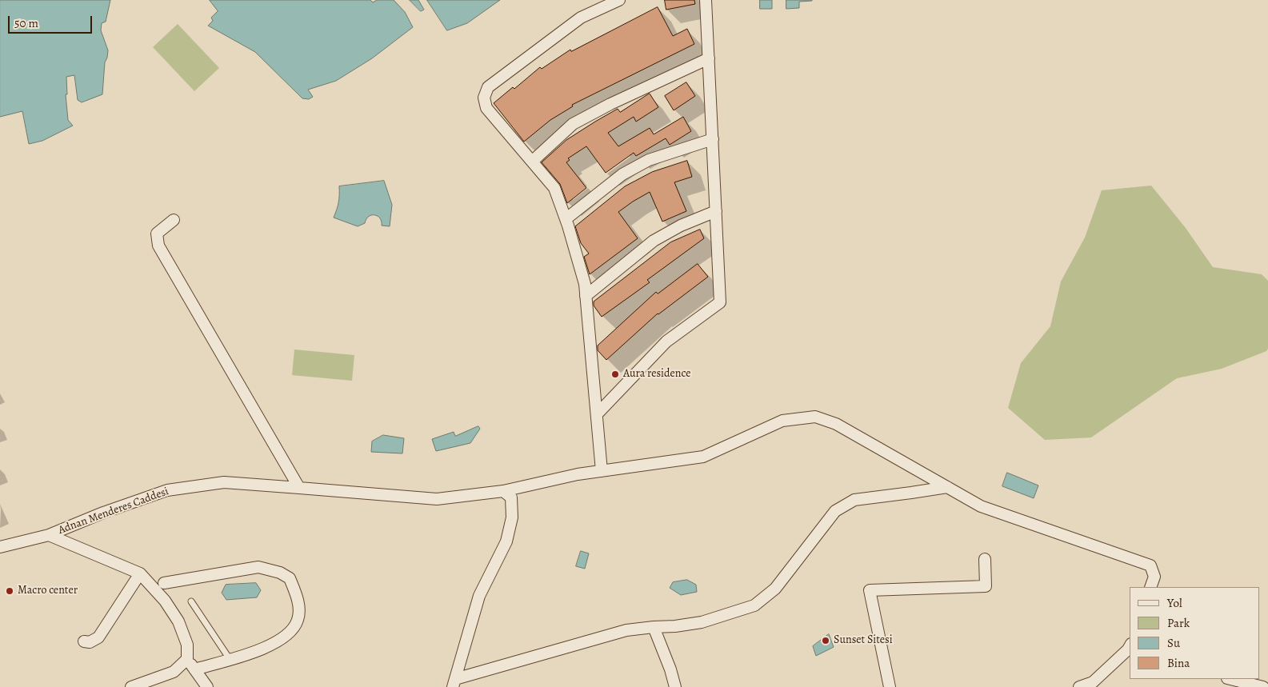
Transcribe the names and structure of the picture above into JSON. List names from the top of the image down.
{
  "streets": {
    "street": ["Adnan Menderes Caddesi"]
  },
  "places": ["Aura residence", "Macro center", "Sunset Sitesi"],
  "legend": [
    "Yol",
    "Park",
    "Su",
    "Bina"
  ],
  "scale_bar": "50 m"
}
